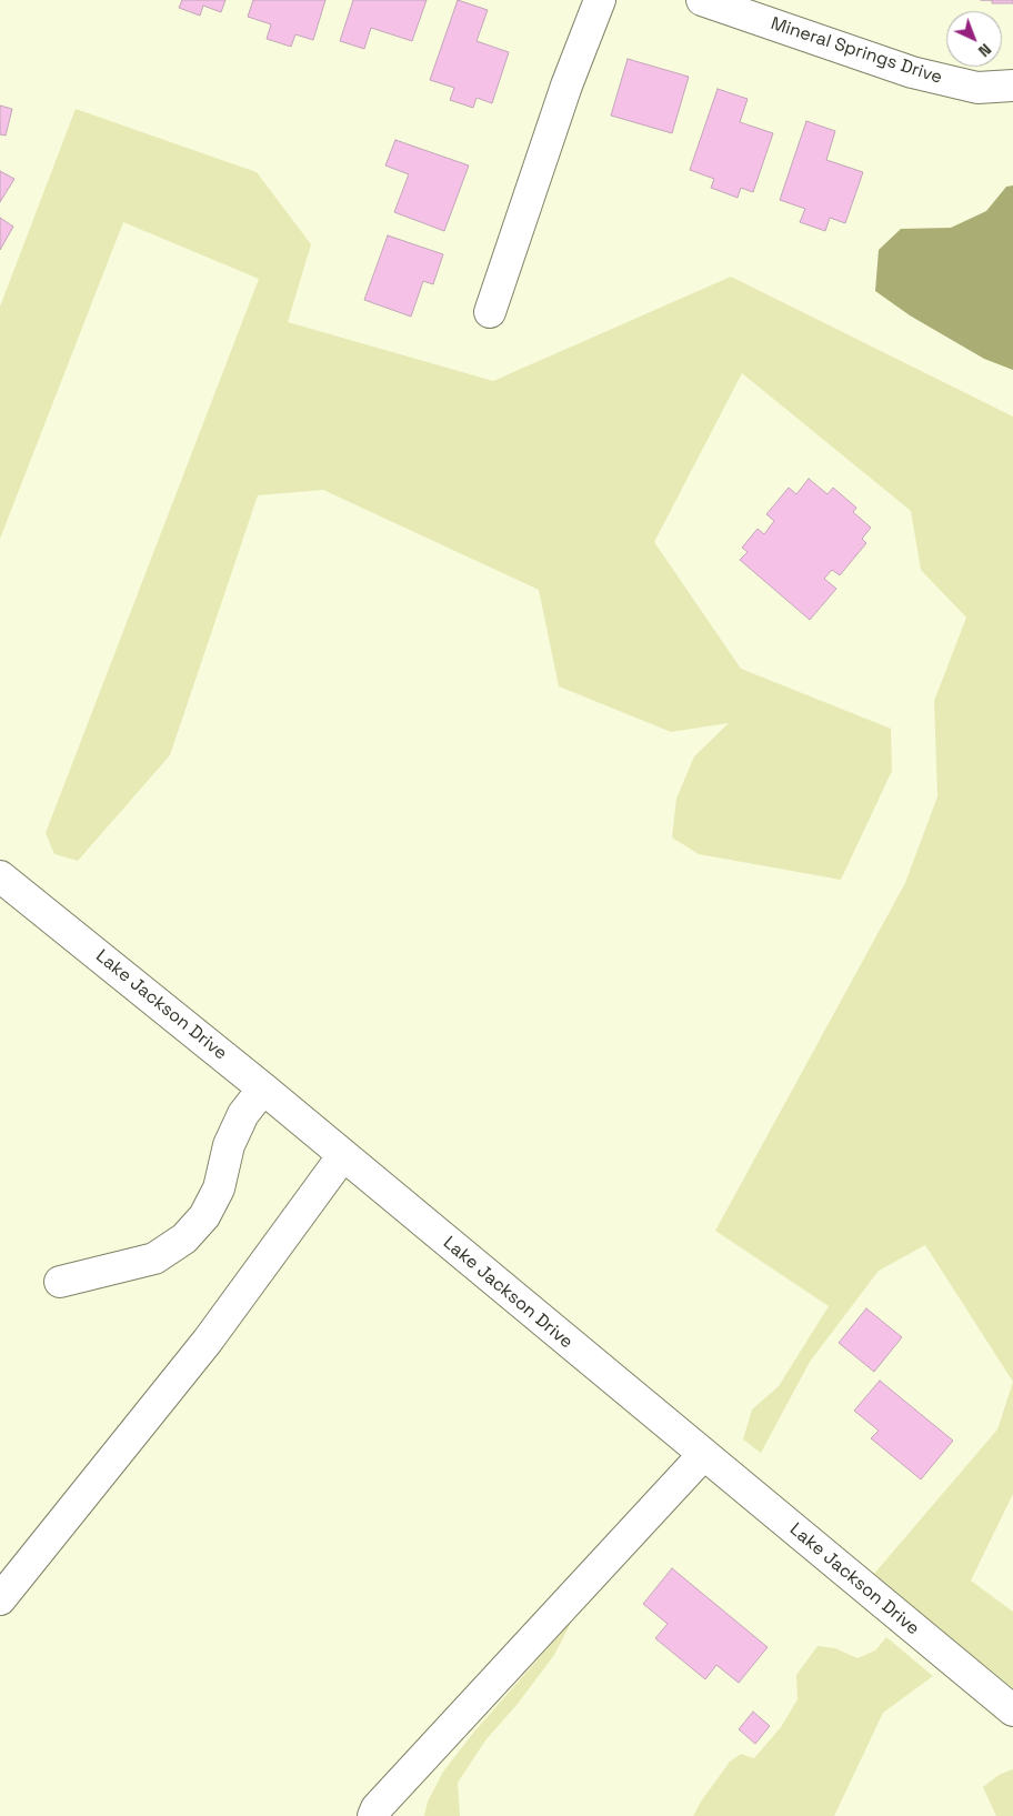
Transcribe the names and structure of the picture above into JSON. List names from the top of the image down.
{
  "streets": {
    "street": ["Mineral Springs Drive", "Lake Jackson Drive"]
  },
  "north": "bottom right"
}
